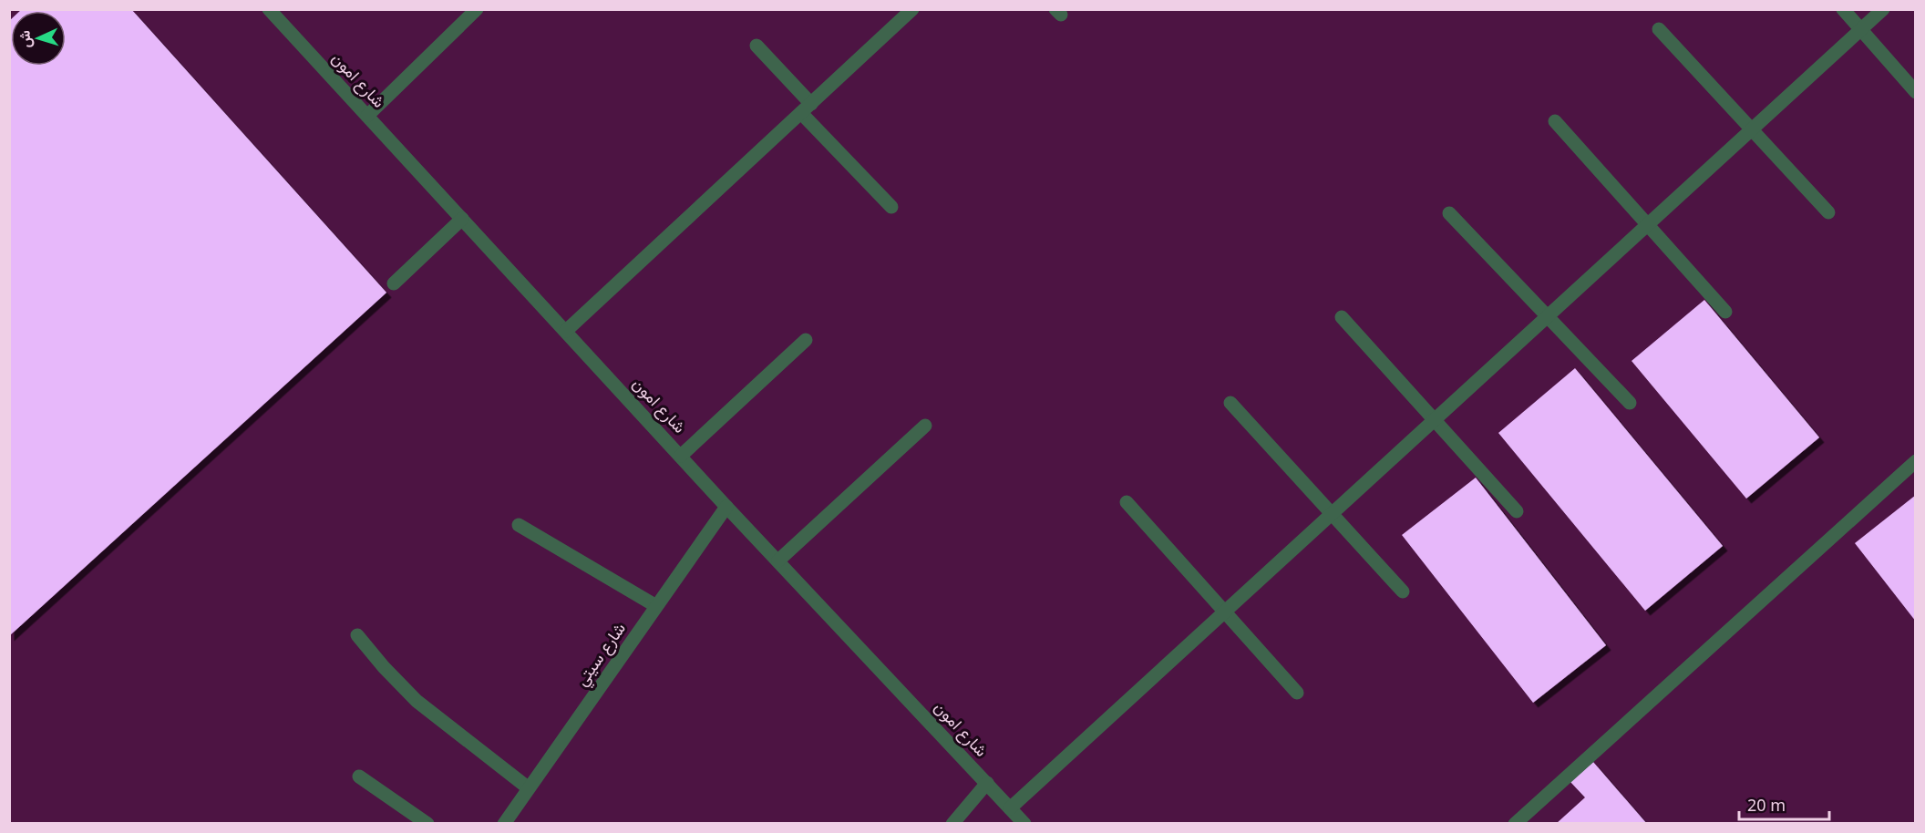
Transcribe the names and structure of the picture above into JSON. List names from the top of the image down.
{
  "streets": {
    "lane": ["شارع امون", "شارع سيتي"]
  },
  "crossings": [
    ["شارع امون", "شارع سيتي"]
  ],
  "scale_bar": "20 m",
  "north": "left"
}
